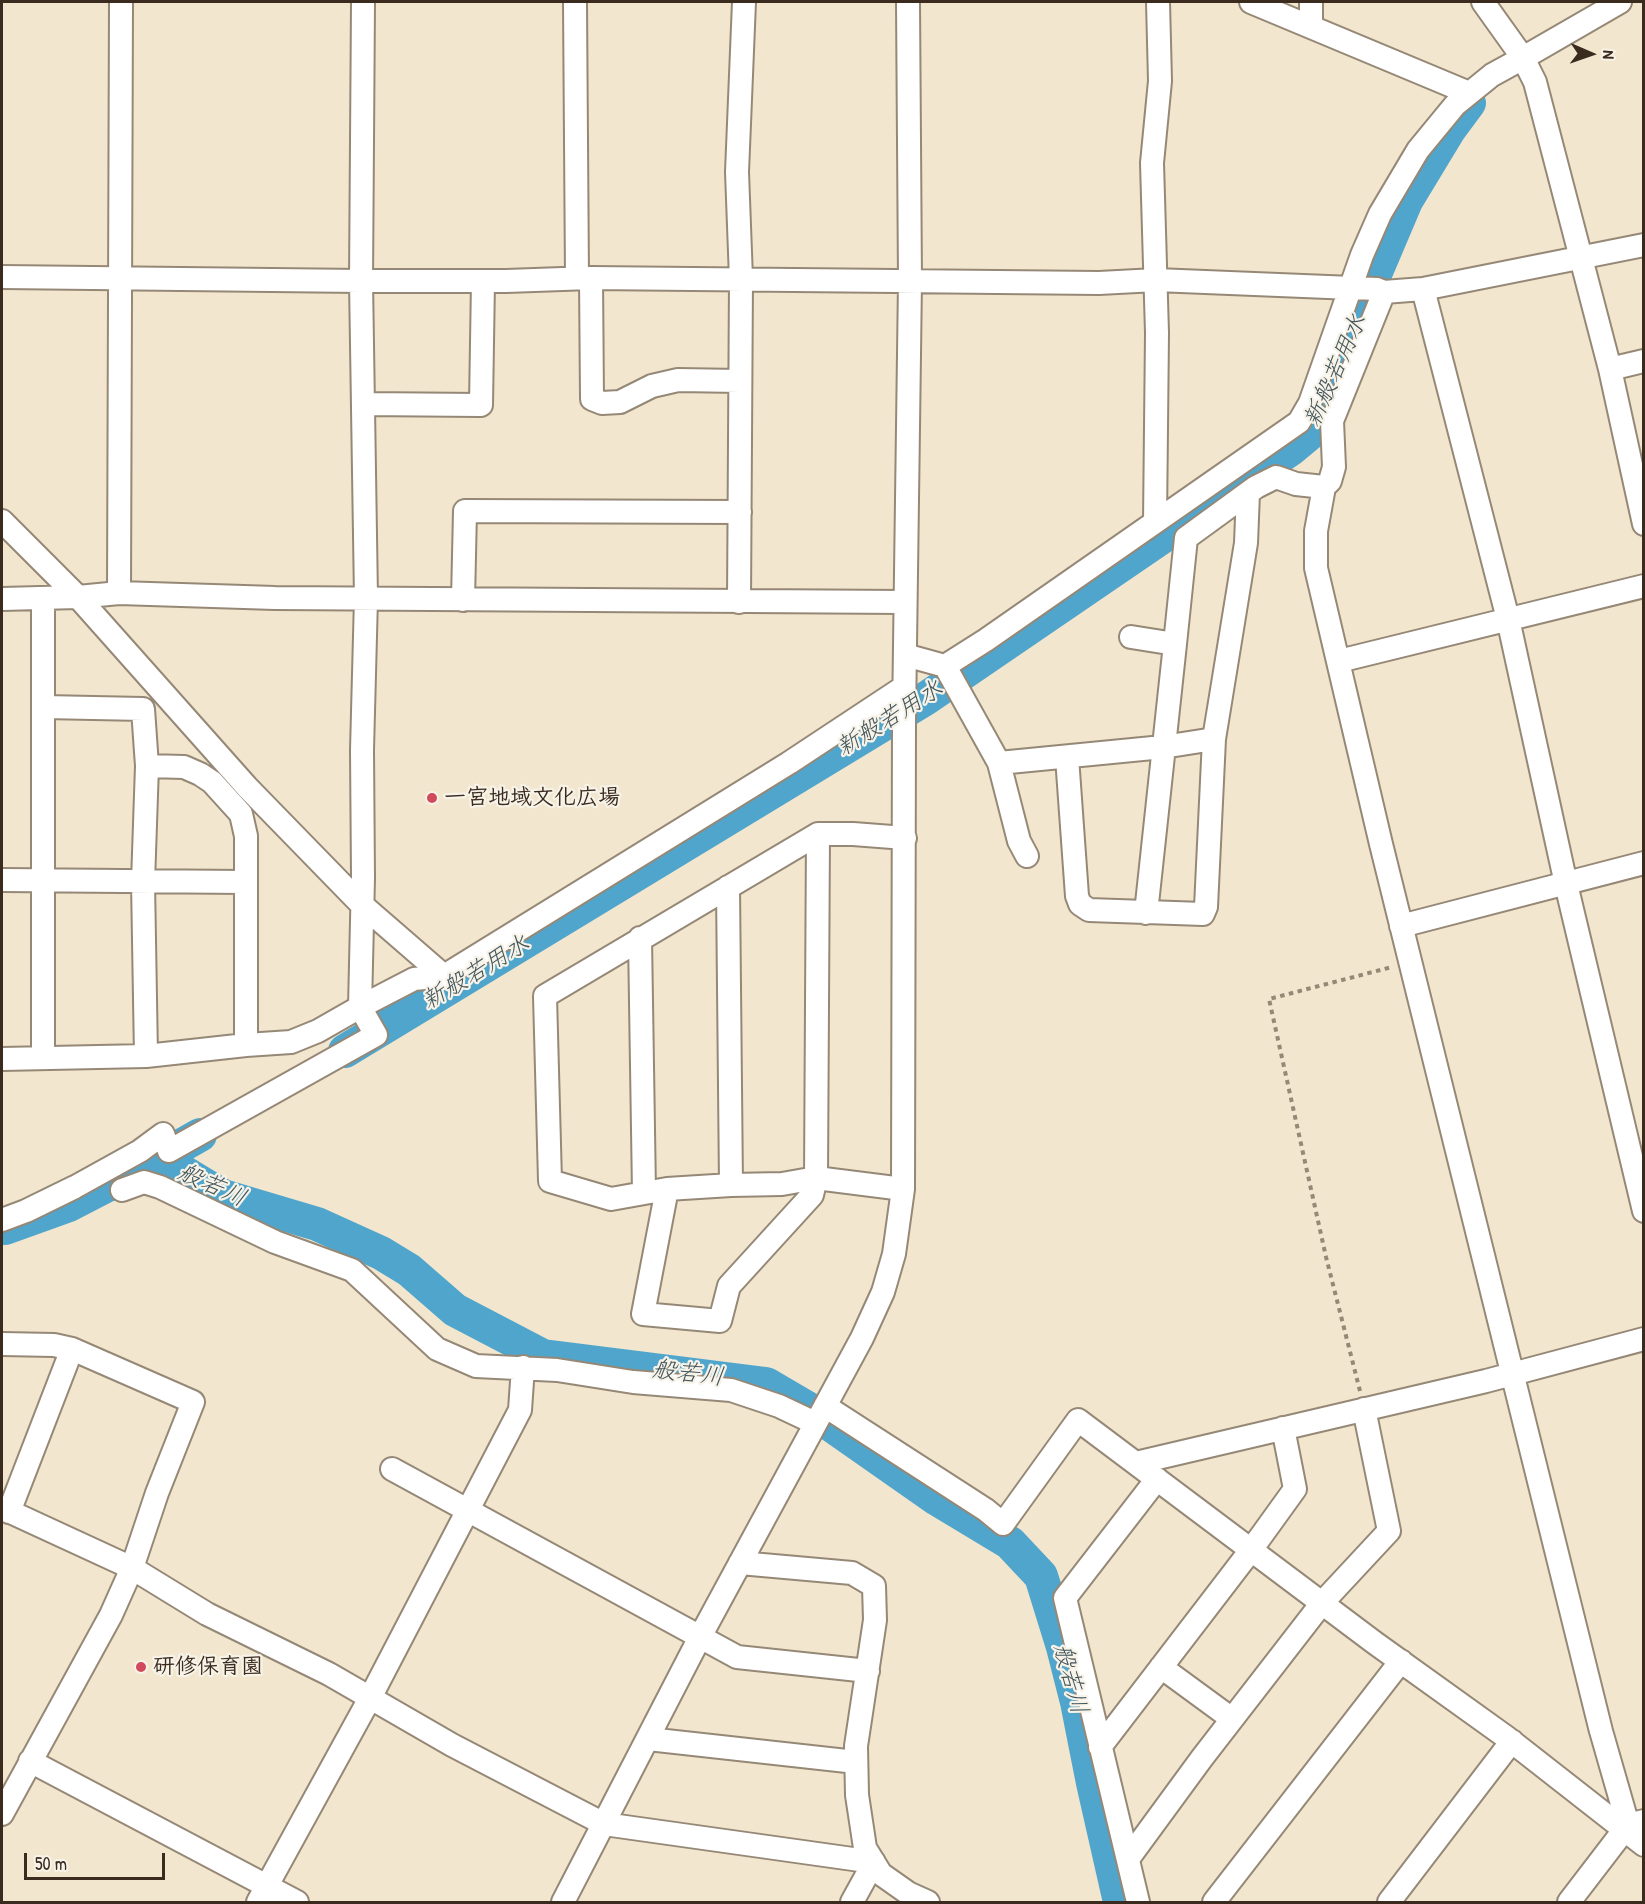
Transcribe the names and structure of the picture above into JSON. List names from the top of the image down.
{
  "water": ["新般若用水", "般若川"],
  "places": ["一宮地域文化広場", "研修保育園"],
  "scale_bar": "50 m",
  "north": "right"
}
